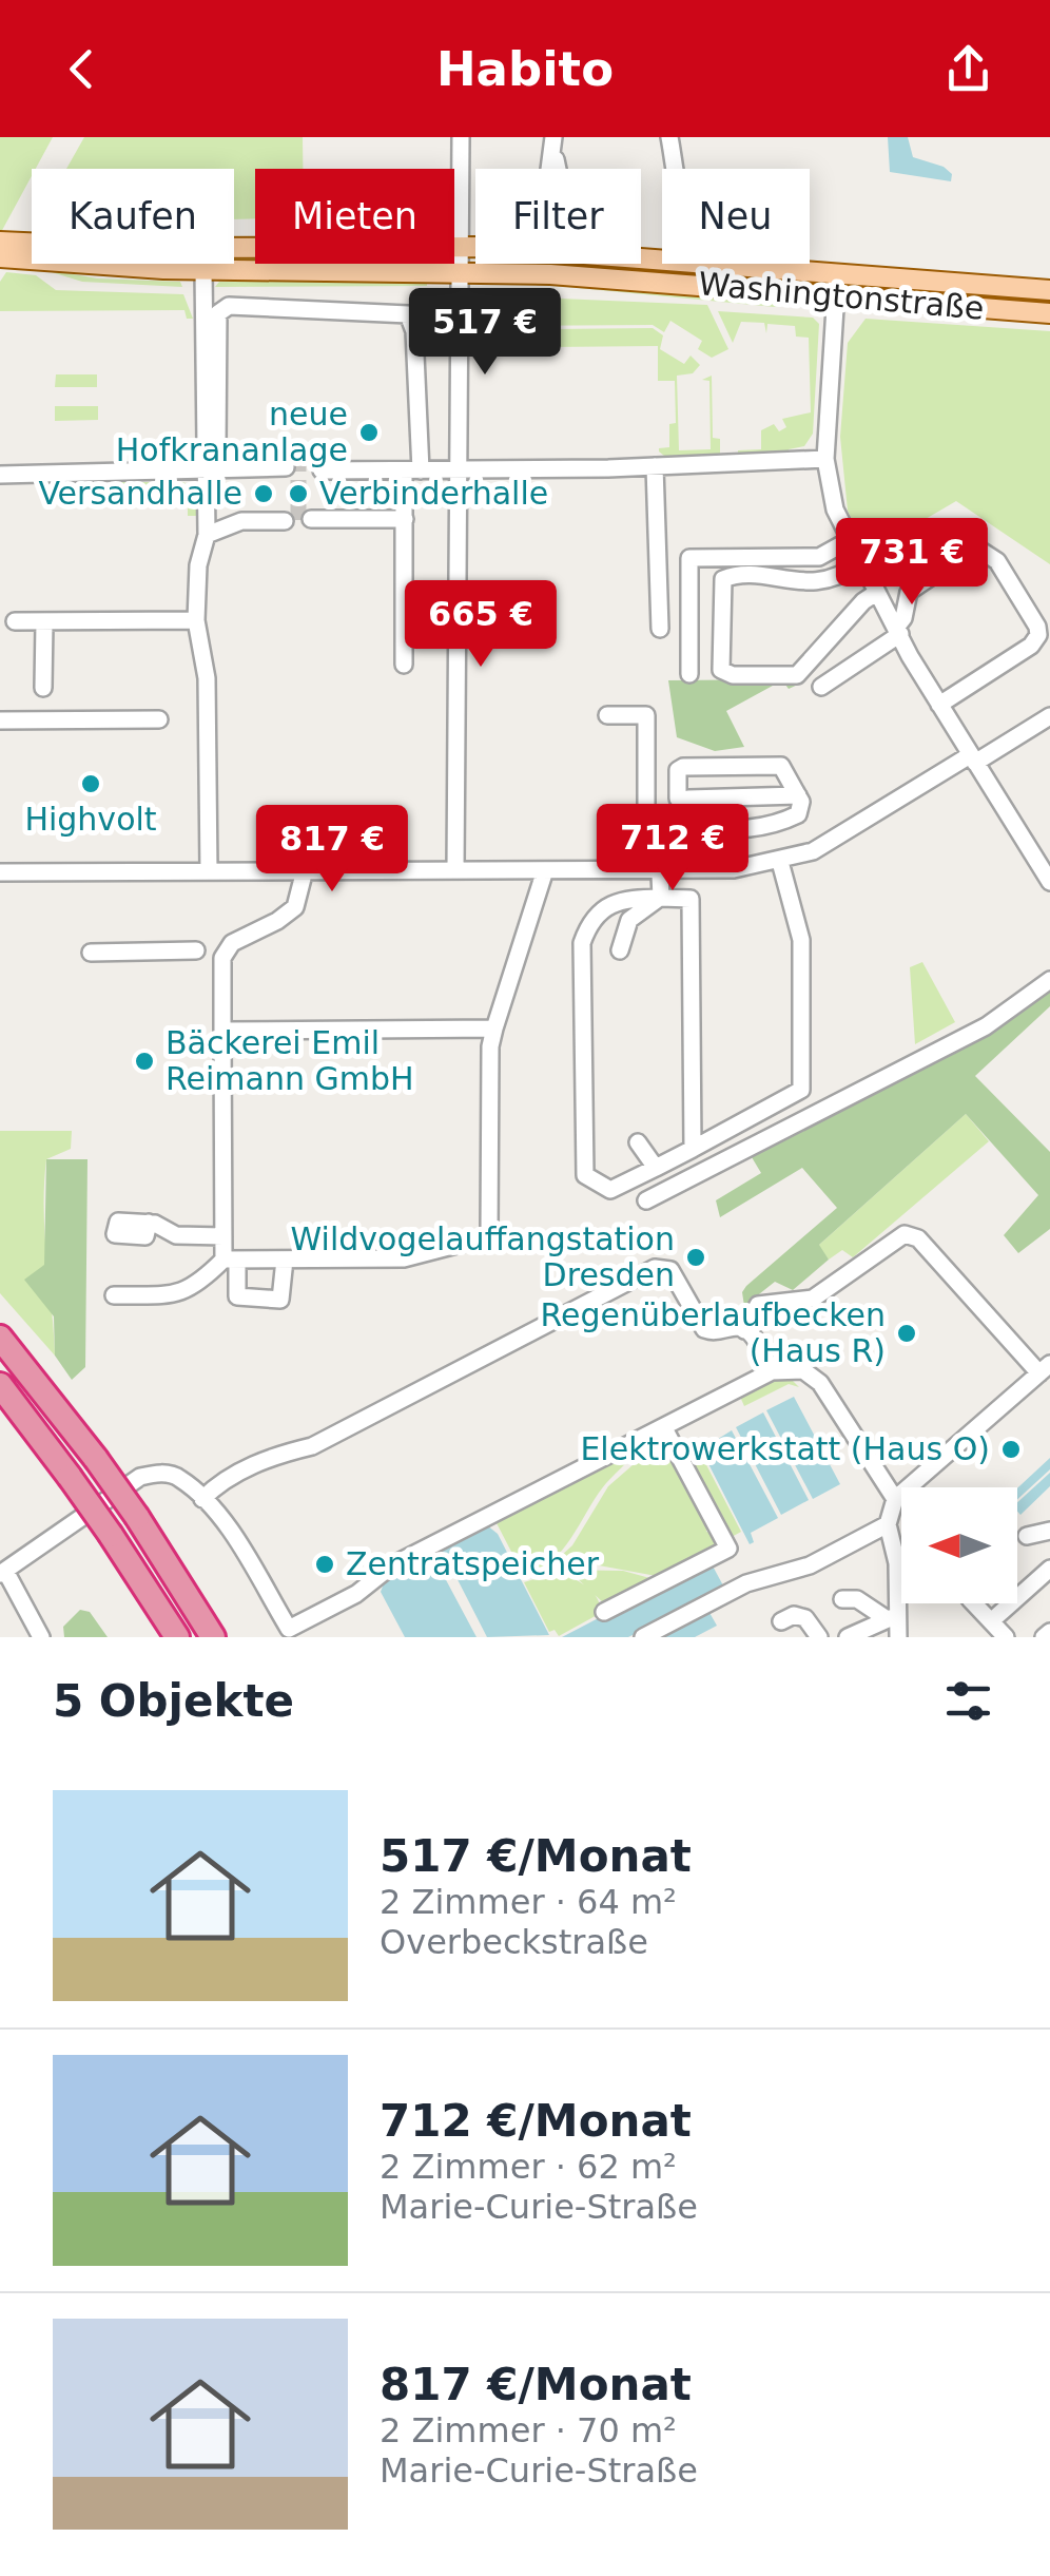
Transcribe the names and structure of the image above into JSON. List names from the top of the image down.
{
  "streets": {
    "main road": ["Washingtonstraße"]
  },
  "places": [
    "neue Hofkrananlage",
    "Versandhalle",
    "Verbinderhalle",
    "Highvolt",
    "Bäckerei Emil Reimann GmbH",
    "Wildvogelauffangstation Dresden",
    "Regenüberlaufbecken (Haus R)",
    "Elektrowerkstatt (Haus O)",
    "Zentratspeicher"
  ],
  "north": "left",
  "page": {
    "header": "Habito",
    "chip": [
      "Kaufen",
      "Mieten",
      "Filter",
      "Neu"
    ],
    "price": [
      "517 €",
      "731 €",
      "665 €",
      "712 €",
      "817 €"
    ],
    "heading": "5 Objekte",
    "list": [
      {
        "name": "517 €/Monat",
        "note": "2 Zimmer · 64 m² · Overbeckstraße"
      },
      {
        "name": "712 €/Monat",
        "note": "2 Zimmer · 62 m² · Marie-Curie-Straße"
      },
      {
        "name": "817 €/Monat",
        "note": "2 Zimmer · 70 m² · Marie-Curie-Straße"
      }
    ]
  }
}
